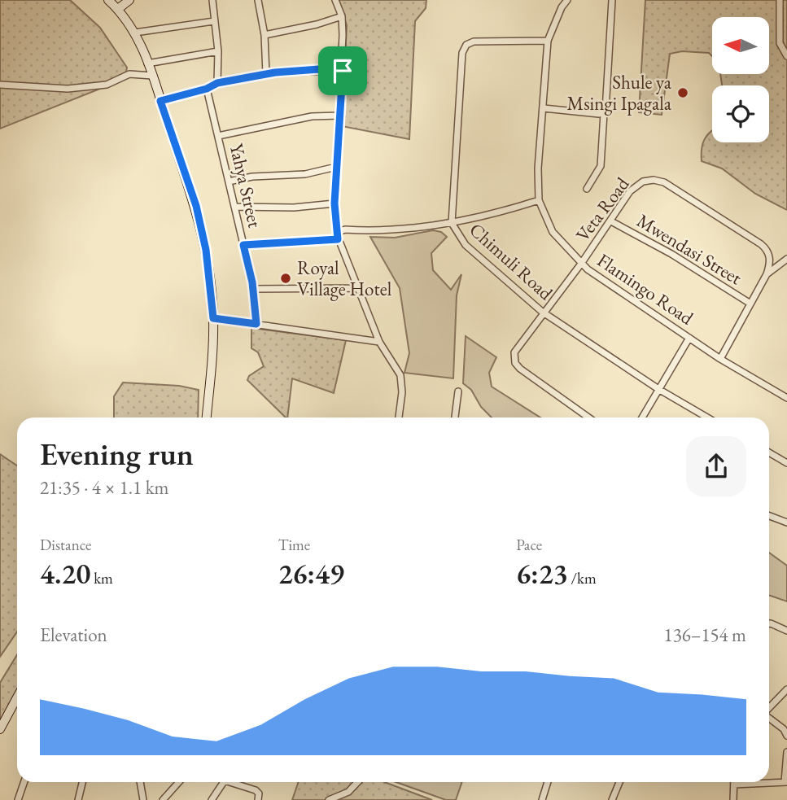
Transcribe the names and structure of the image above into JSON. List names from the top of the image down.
{
  "streets": {
    "street": [
      "Yahya Street",
      "Veta Road",
      "Mwendasi Street",
      "Chimuli Road",
      "Flamingo Road"
    ]
  },
  "crossings": [
    ["Veta Road", "Mwendasi Street"],
    ["Veta Road", "Chimuli Road"],
    ["Veta Road", "Flamingo Road"],
    ["Chimuli Road", "Flamingo Road"]
  ],
  "places": ["Shule ya Msingi Ipagala", "Royal Village Hotel"],
  "north": "left",
  "page": {
    "heading": ["Evening run", "21:35 · 4 × 1.1 km"],
    "stats": [
      ["Distance", "4.20 km"],
      ["Time", "26:49"],
      ["Pace", "6:23 /km"]
    ],
    "chart": ["Elevation", "136–154 m"]
  }
}
